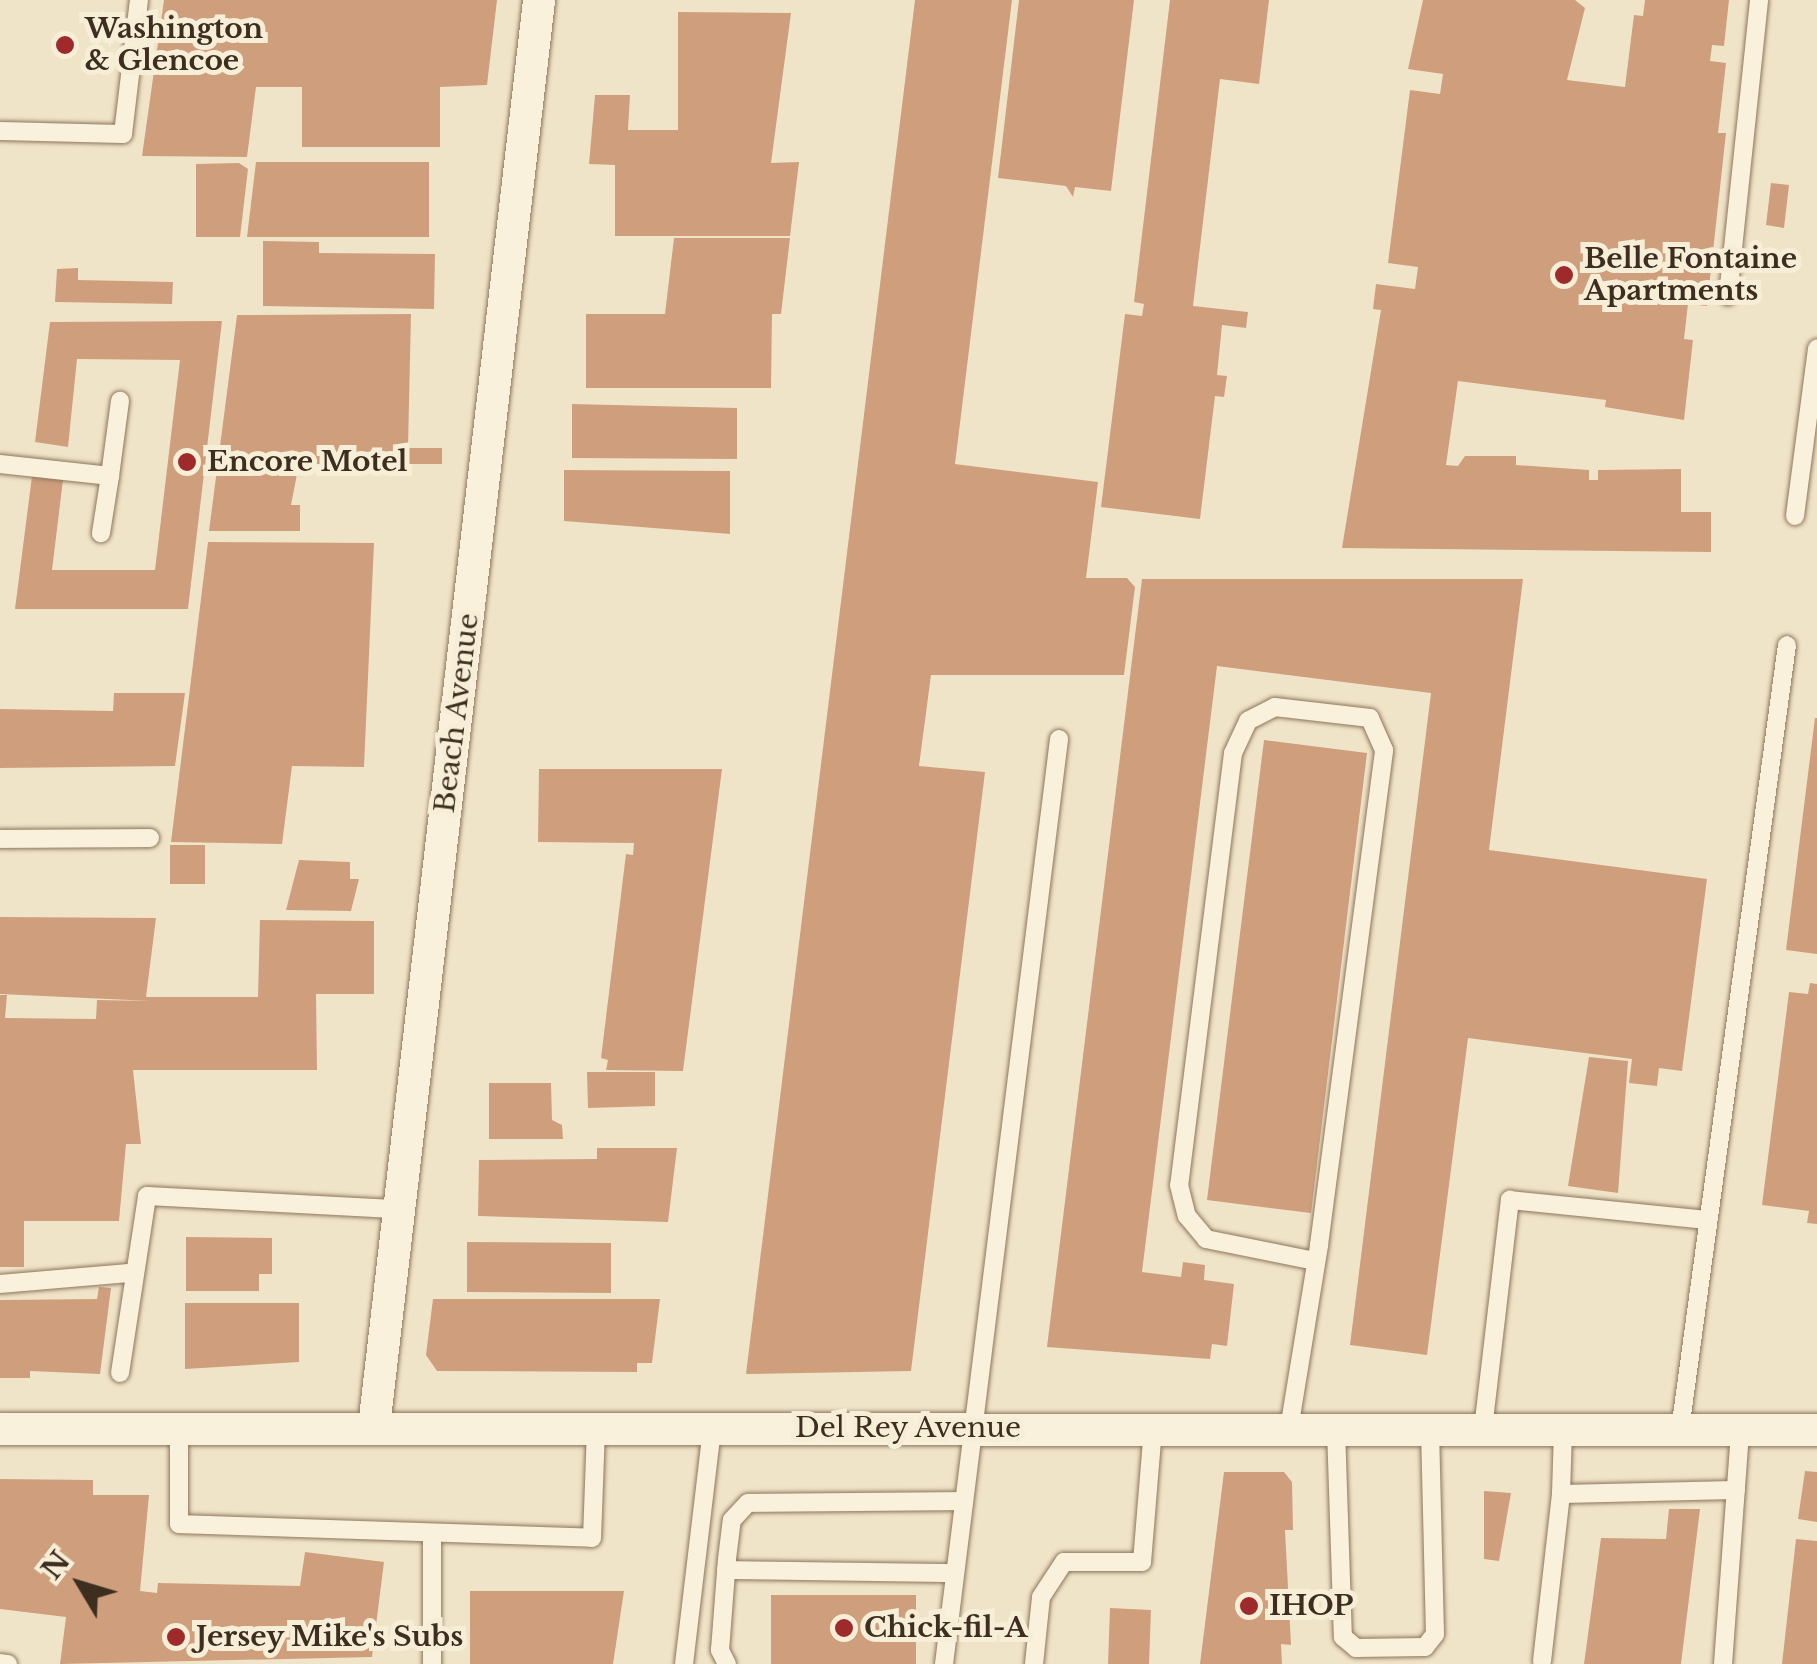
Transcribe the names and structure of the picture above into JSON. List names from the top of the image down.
{
  "streets": {
    "street": ["Beach Avenue", "Del Rey Avenue"]
  },
  "crossings": [
    ["Beach Avenue", "Del Rey Avenue"]
  ],
  "places": [
    "Washington & Glencoe",
    "Belle Fontaine Apartments",
    "Encore Motel",
    "IHOP",
    "Chick-fil-A",
    "Jersey Mike's Subs"
  ],
  "north": "top left"
}
